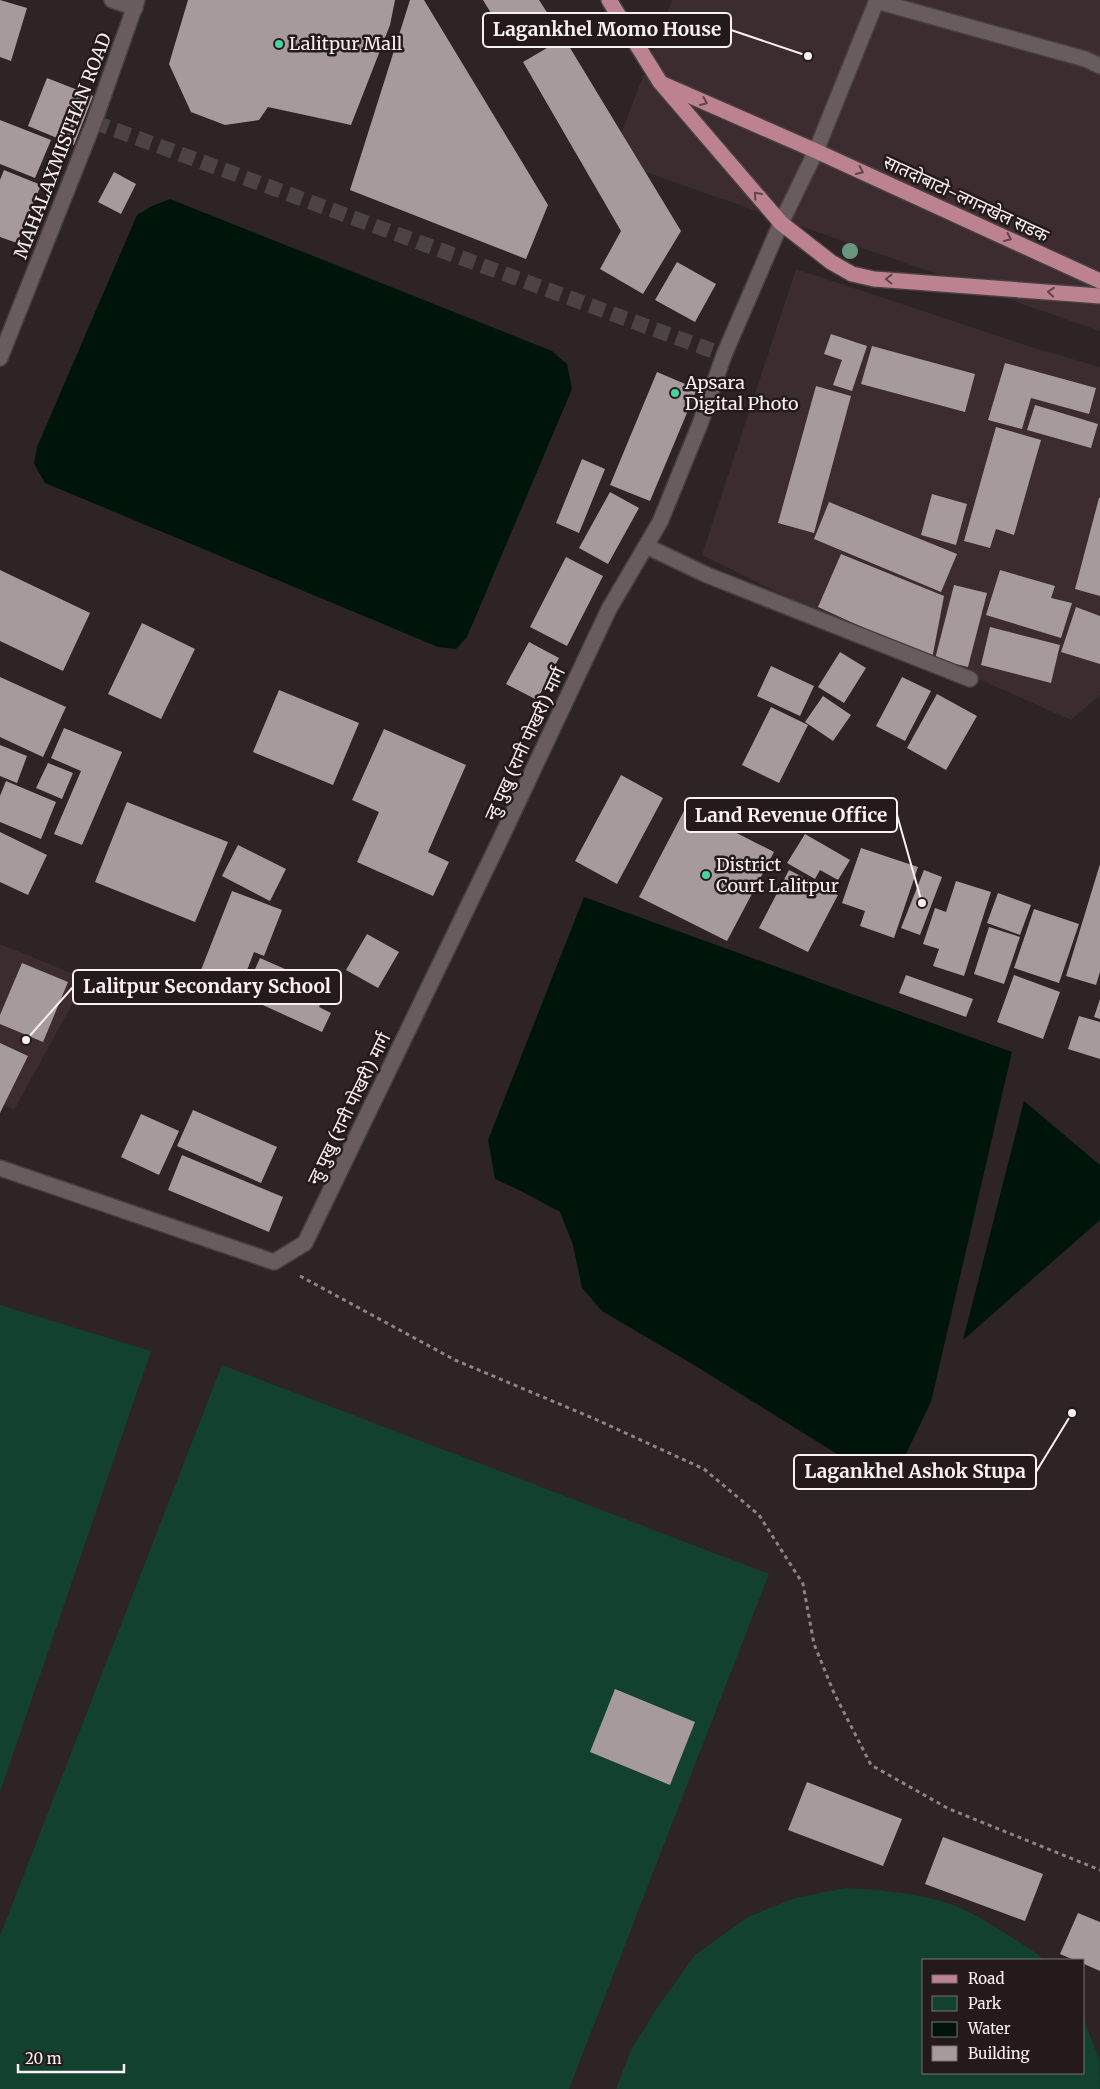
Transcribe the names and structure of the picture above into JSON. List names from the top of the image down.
{
  "streets": {
    "main road": ["सातदोबाटो-लगनखेल सडक"],
    "street": ["MAHALAXMISTHAN ROAD", "न्हु पुखु (रानी पोखरी) मार्ग"]
  },
  "crossings": [
    ["सातदोबाटो-लगनखेल सडक", "न्हु पुखु (रानी पोखरी) मार्ग"]
  ],
  "places": [
    "Lalitpur Mall",
    "Lagankhel Momo House",
    "Apsara Digital Photo",
    "District Court Lalitpur",
    "Land Revenue Office",
    "Lalitpur Secondary School",
    "Lagankhel Ashok Stupa"
  ],
  "legend": [
    "Road",
    "Park",
    "Water",
    "Building"
  ],
  "scale_bar": "20 m"
}
